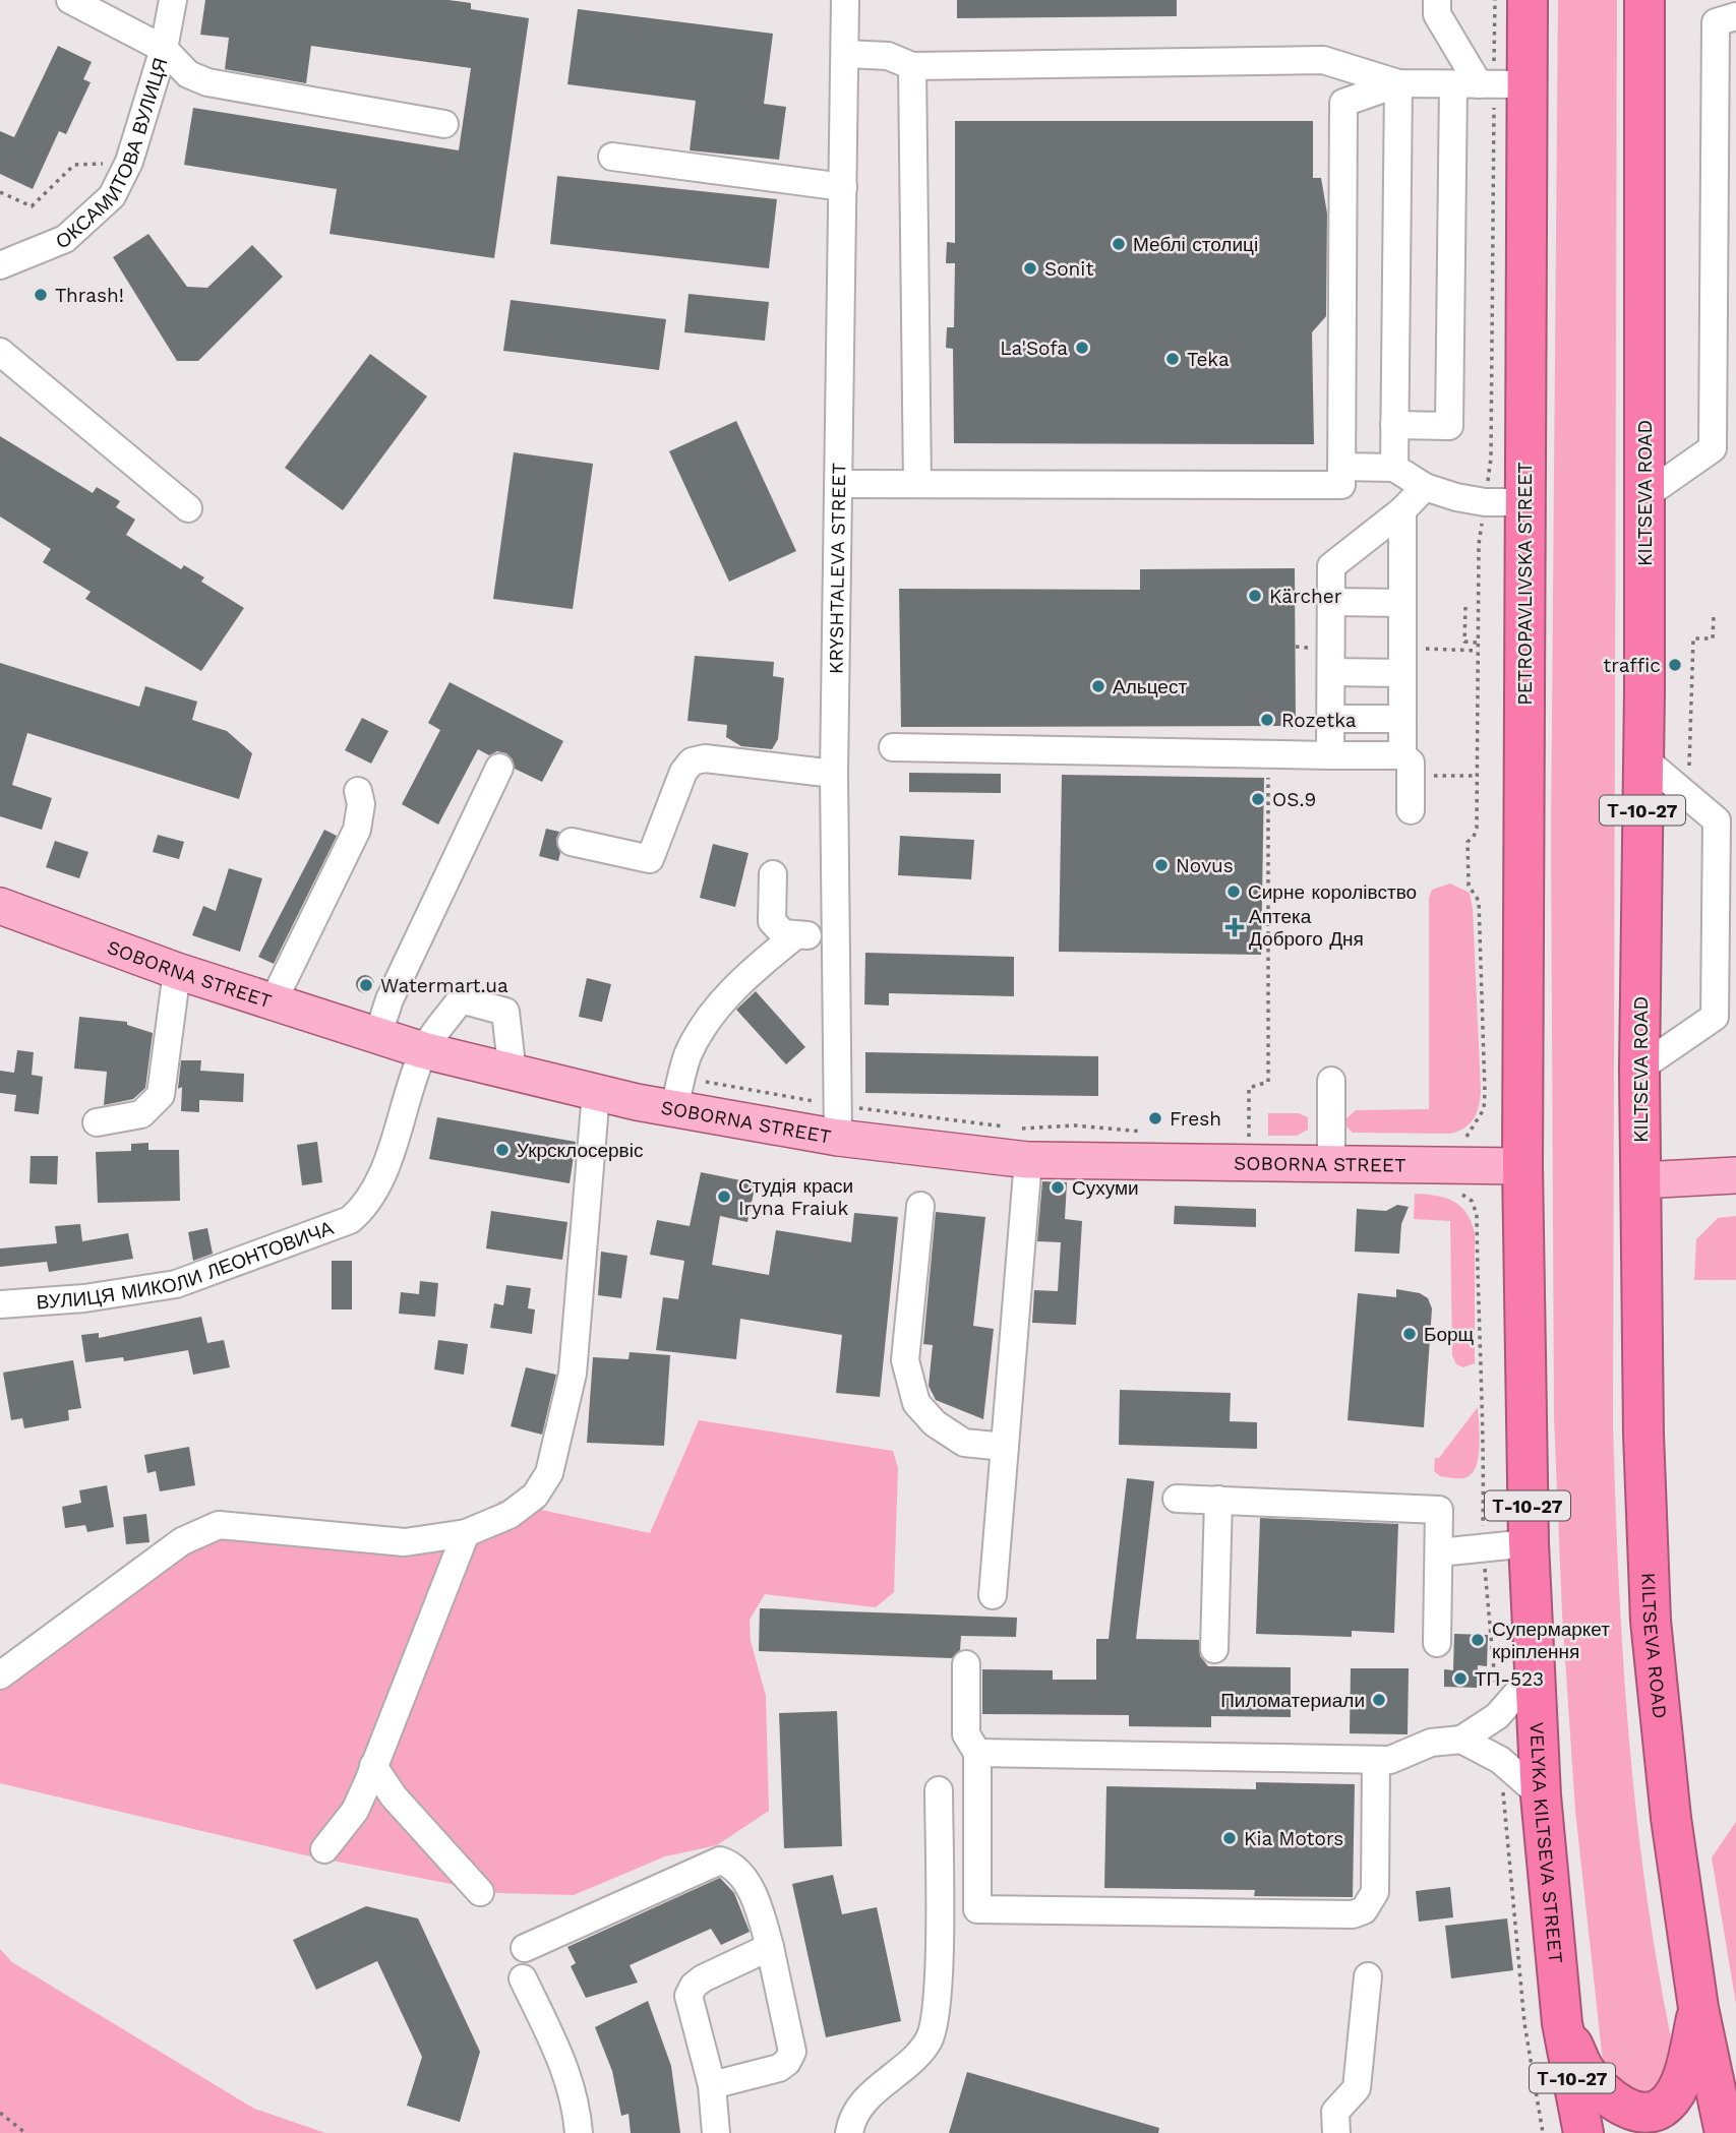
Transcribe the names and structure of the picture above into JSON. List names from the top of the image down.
{
  "streets": {
    "highway": [
      "KILTSEVA ROAD",
      "PETROPAVLIVSKA STREET",
      "Т-10-27",
      "VELYKA KILTSEVA STREET"
    ],
    "main road": ["SOBORNA STREET"],
    "street": ["ОКСАМИТОВА ВУЛИЦЯ", "KRYSHTALEVA STREET", "ВУЛИЦЯ МИКОЛИ ЛЕОНТОВИЧА"]
  },
  "crossings": [
    ["KRYSHTALEVA STREET", "SOBORNA STREET"],
    ["PETROPAVLIVSKA STREET", "SOBORNA STREET"],
    ["PETROPAVLIVSKA STREET", "VELYKA KILTSEVA STREET"],
    ["SOBORNA STREET", "ВУЛИЦЯ МИКОЛИ ЛЕОНТОВИЧА"],
    ["SOBORNA STREET", "VELYKA KILTSEVA STREET"]
  ],
  "places": {
    "other": [
      "Меблі столиці",
      "Sonit",
      "Thrash!",
      "La'Sofa",
      "Teka",
      "Kärcher",
      "traffic",
      "Альцест",
      "Rozetka",
      "OS.9",
      "Novus",
      "Сирне королівство",
      "Watermart.ua",
      "Fresh",
      "Укрсклосервіс",
      "Сухуми",
      "Студія краси Iryna Fraiuk",
      "Борщ",
      "Супермаркет кріплення",
      "ТП-523",
      "Пиломатериали",
      "Kia Motors"
    ],
    "health": ["Аптека Доброго Дня"]
  }
}
